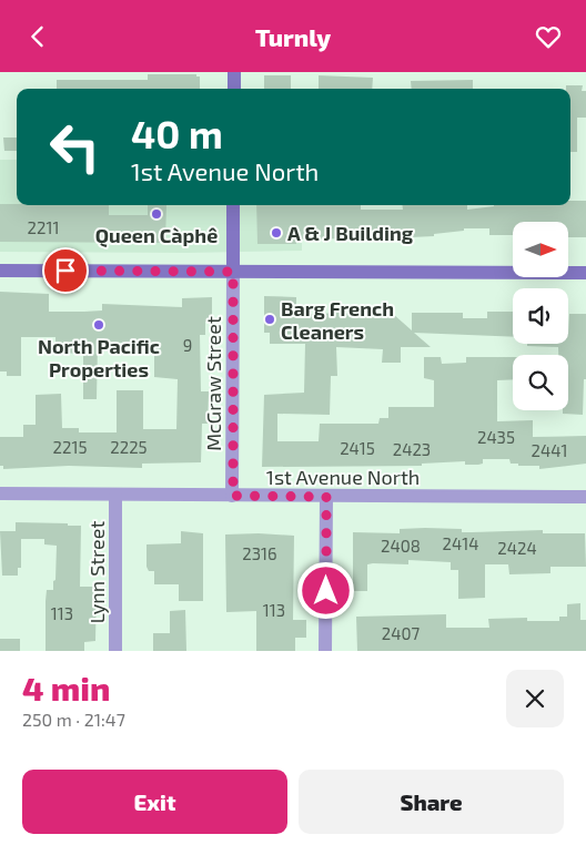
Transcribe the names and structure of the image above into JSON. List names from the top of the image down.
{
  "streets": {
    "street": ["McGraw Street", "1st Avenue North", "Lynn Street"]
  },
  "crossings": [
    ["McGraw Street", "1st Avenue North"],
    ["1st Avenue North", "Lynn Street"]
  ],
  "places": [
    "Queen Càphê",
    "A & J Building",
    "Barg French Cleaners",
    "North Pacific Properties"
  ],
  "house_numbers": [
    "2211",
    "9",
    "2435",
    "2215",
    "2225",
    "2415",
    "2423",
    "2441",
    "2414",
    "2408",
    "2424",
    "2316",
    "113",
    "113",
    "2407"
  ],
  "north": "right",
  "page": {
    "header": "Turnly",
    "turn": ["40 m", "1st Avenue North"],
    "heading": ["4 min", "250 m · 21:47"],
    "buttons": ["Exit", "Share"]
  }
}
